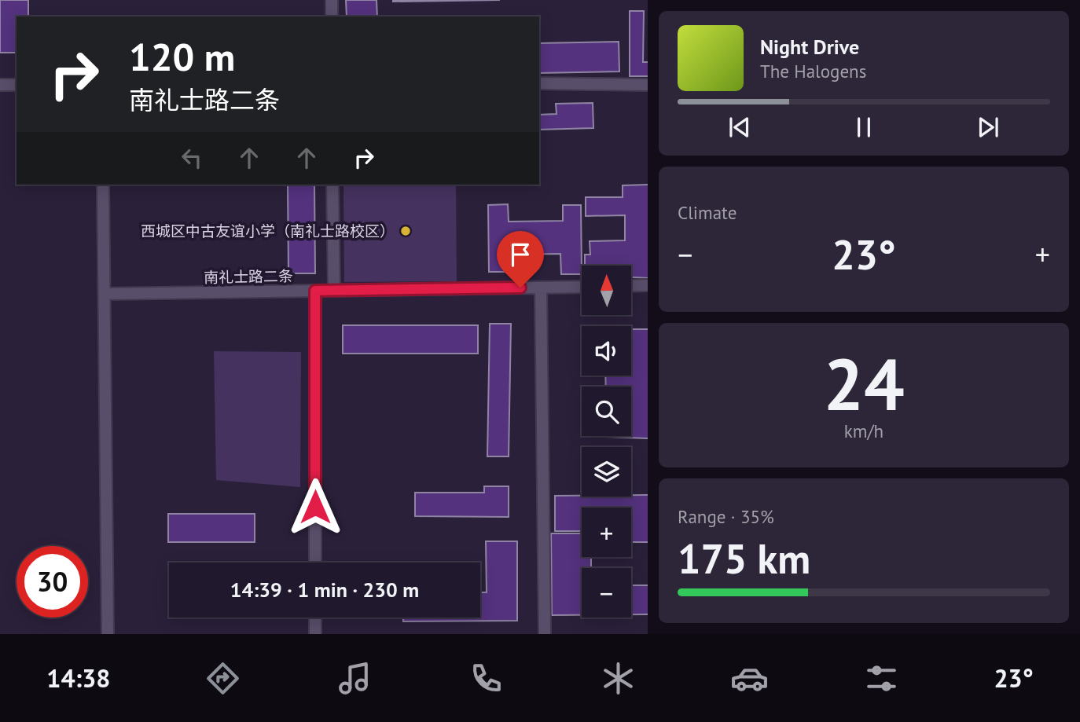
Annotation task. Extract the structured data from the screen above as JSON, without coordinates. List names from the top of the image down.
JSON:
{
  "streets": {
    "street": ["南礼士路二条"]
  },
  "places": ["西城区中古友谊小学（南礼士路校区）"],
  "north": "top",
  "page": {
    "turn": ["120 m", "南礼士路二条"],
    "song": ["Night Drive", "The Halogens"],
    "tile": [
      "Climate",
      ["24", "km/h"],
      ["Range · 35%", "175 km"]
    ],
    "heat": ["−", "23°", "+"],
    "map_buttons": ["+", "−"],
    "limit": "30",
    "trip": "14:39 · 1 min · 230 m",
    "tabs": ["14:38", "23°"]
  }
}
